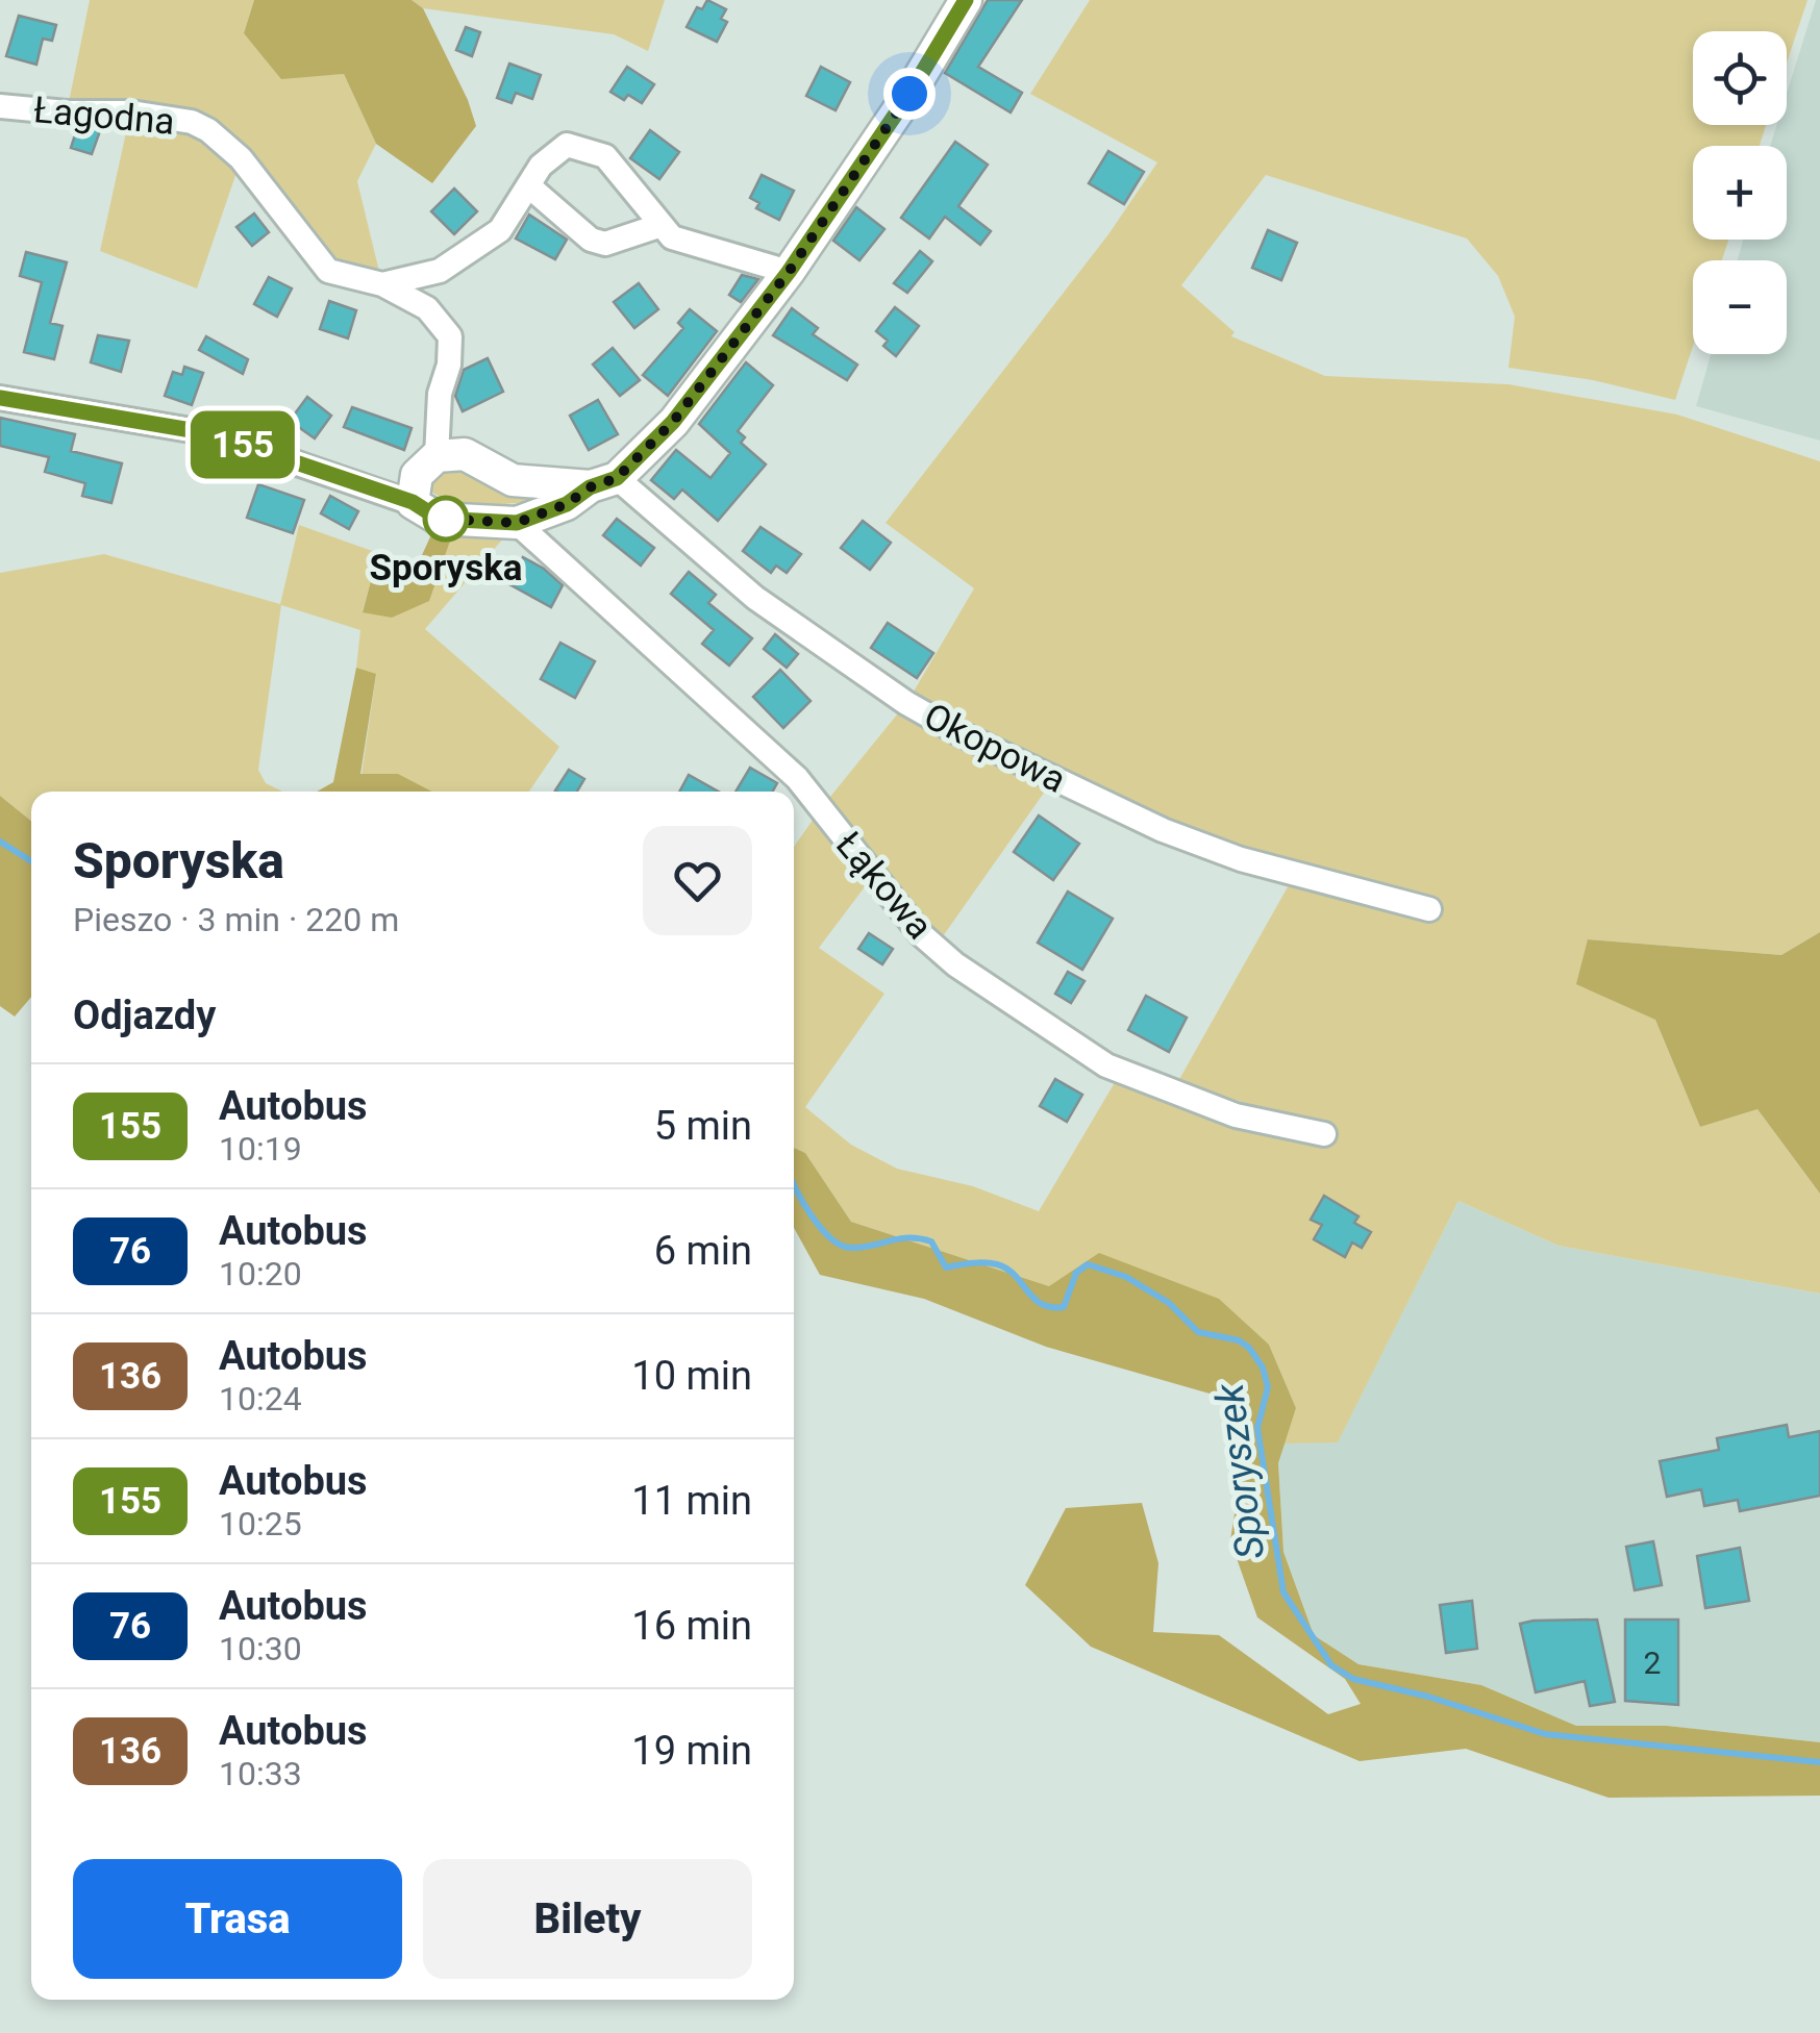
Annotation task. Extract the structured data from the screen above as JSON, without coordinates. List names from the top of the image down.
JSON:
{
  "streets": {
    "street": ["Łagodna", "Okopowa", "Łąkowa"]
  },
  "water": ["Sporyszek"],
  "places": ["Sporyska"],
  "lines": ["bus line 155"],
  "house_numbers": ["2"],
  "page": {
    "on_map": "155",
    "map_buttons": ["+", "−"],
    "heading": [
      ["Sporyska", "Pieszo · 3 min · 220 m"],
      "Odjazdy"
    ],
    "list": [
      {
        "mark": "155",
        "name": "Autobus",
        "note": "10:19",
        "value": "5 min"
      },
      {
        "mark": "76",
        "name": "Autobus",
        "note": "10:20",
        "value": "6 min"
      },
      {
        "mark": "136",
        "name": "Autobus",
        "note": "10:24",
        "value": "10 min"
      },
      {
        "mark": "155",
        "name": "Autobus",
        "note": "10:25",
        "value": "11 min"
      },
      {
        "mark": "76",
        "name": "Autobus",
        "note": "10:30",
        "value": "16 min"
      },
      {
        "mark": "136",
        "name": "Autobus",
        "note": "10:33",
        "value": "19 min"
      }
    ],
    "buttons": ["Trasa", "Bilety"]
  }
}
